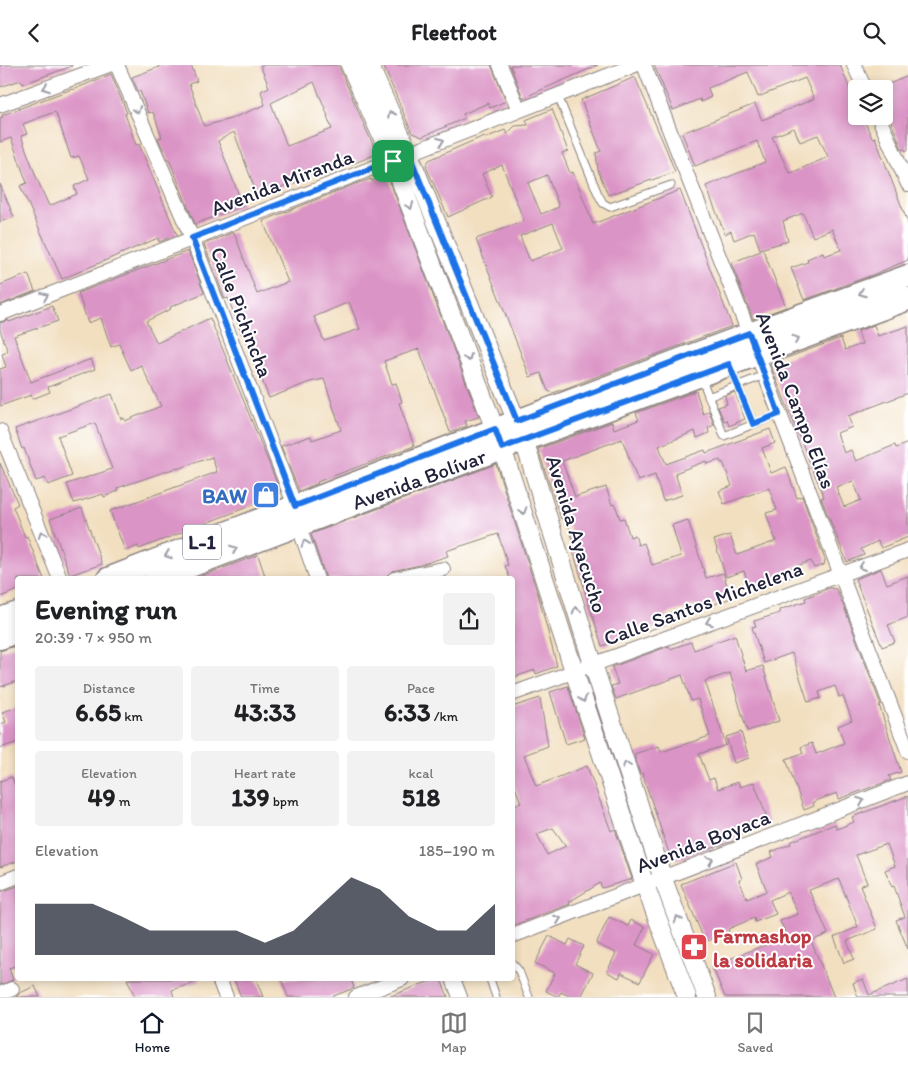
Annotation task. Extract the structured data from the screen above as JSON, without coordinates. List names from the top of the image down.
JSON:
{
  "streets": {
    "main road": ["Avenida Bolívar", "L-1"],
    "street": [
      "Avenida Miranda",
      "Calle Pichincha",
      "Avenida Campo Elías",
      "Avenida Ayacucho",
      "Calle Santos Michelena",
      "Avenida Boyaca"
    ]
  },
  "crossings": [
    ["Avenida Miranda", "Calle Pichincha"],
    ["Avenida Miranda", "Avenida Ayacucho"],
    ["Calle Pichincha", "Avenida Bolívar"],
    ["Avenida Campo Elías", "Avenida Bolívar"],
    ["Avenida Campo Elías", "Calle Santos Michelena"],
    ["Avenida Bolívar", "Avenida Ayacucho"],
    ["Avenida Ayacucho", "Calle Santos Michelena"],
    ["Avenida Ayacucho", "Avenida Boyaca"]
  ],
  "one_way": ["Avenida Miranda", "Calle Santos Michelena", "Avenida Boyaca"],
  "places": {
    "shop": ["BAW"],
    "pharmacy": ["Farmashop la solidaria"]
  },
  "page": {
    "header": "Fleetfoot",
    "heading": ["Evening run", "20:39 · 7 × 950 m"],
    "stats": [
      ["Distance", "6.65 km"],
      ["Time", "43:33"],
      ["Pace", "6:33 /km"],
      ["Elevation", "49 m"],
      ["Heart rate", "139 bpm"],
      ["kcal", "518"]
    ],
    "chart": ["Elevation", "185–190 m"],
    "tabs": ["Home", "Map", "Saved"]
  }
}
